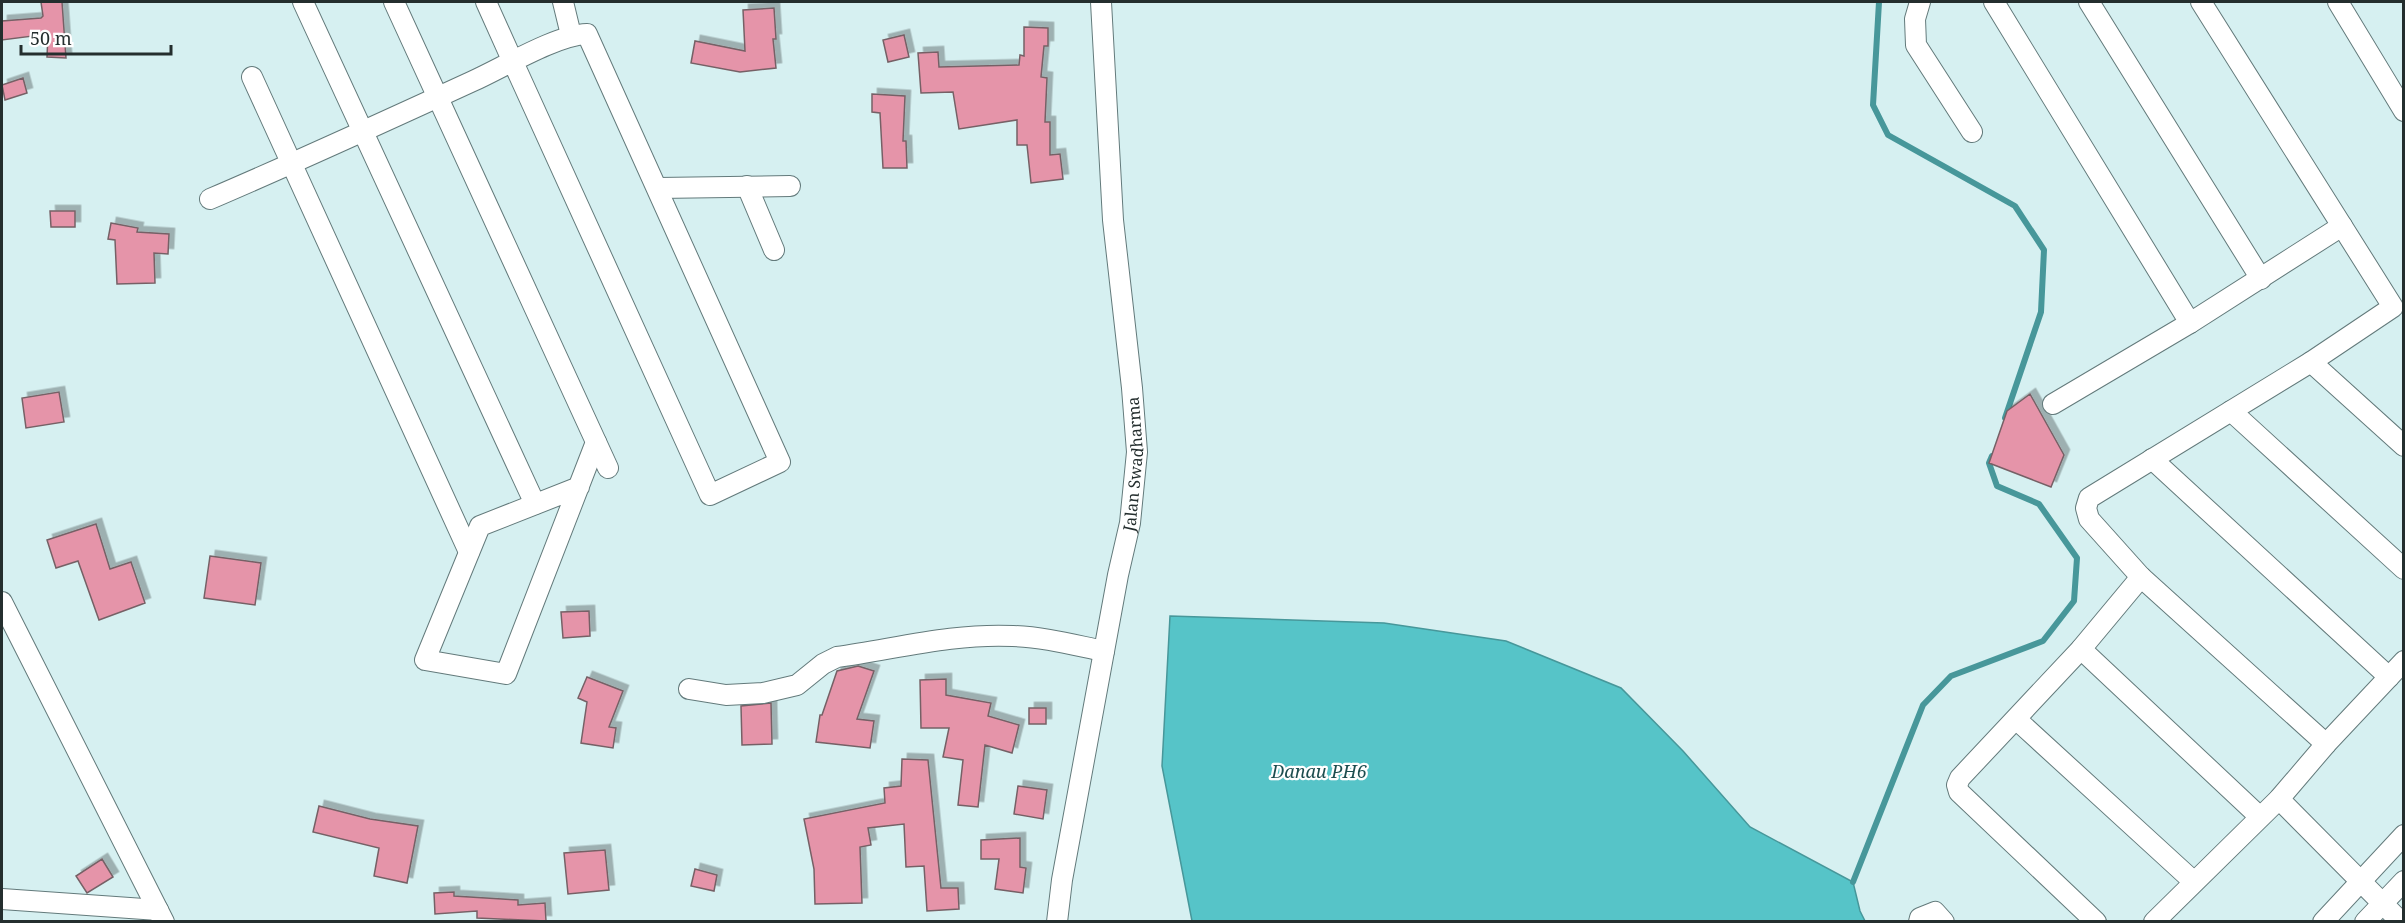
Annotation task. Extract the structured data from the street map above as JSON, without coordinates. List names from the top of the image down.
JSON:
{
  "streets": {
    "street": ["Jalan Swadharma"]
  },
  "water": ["Danau PH6"],
  "scale_bar": "50 m"
}
